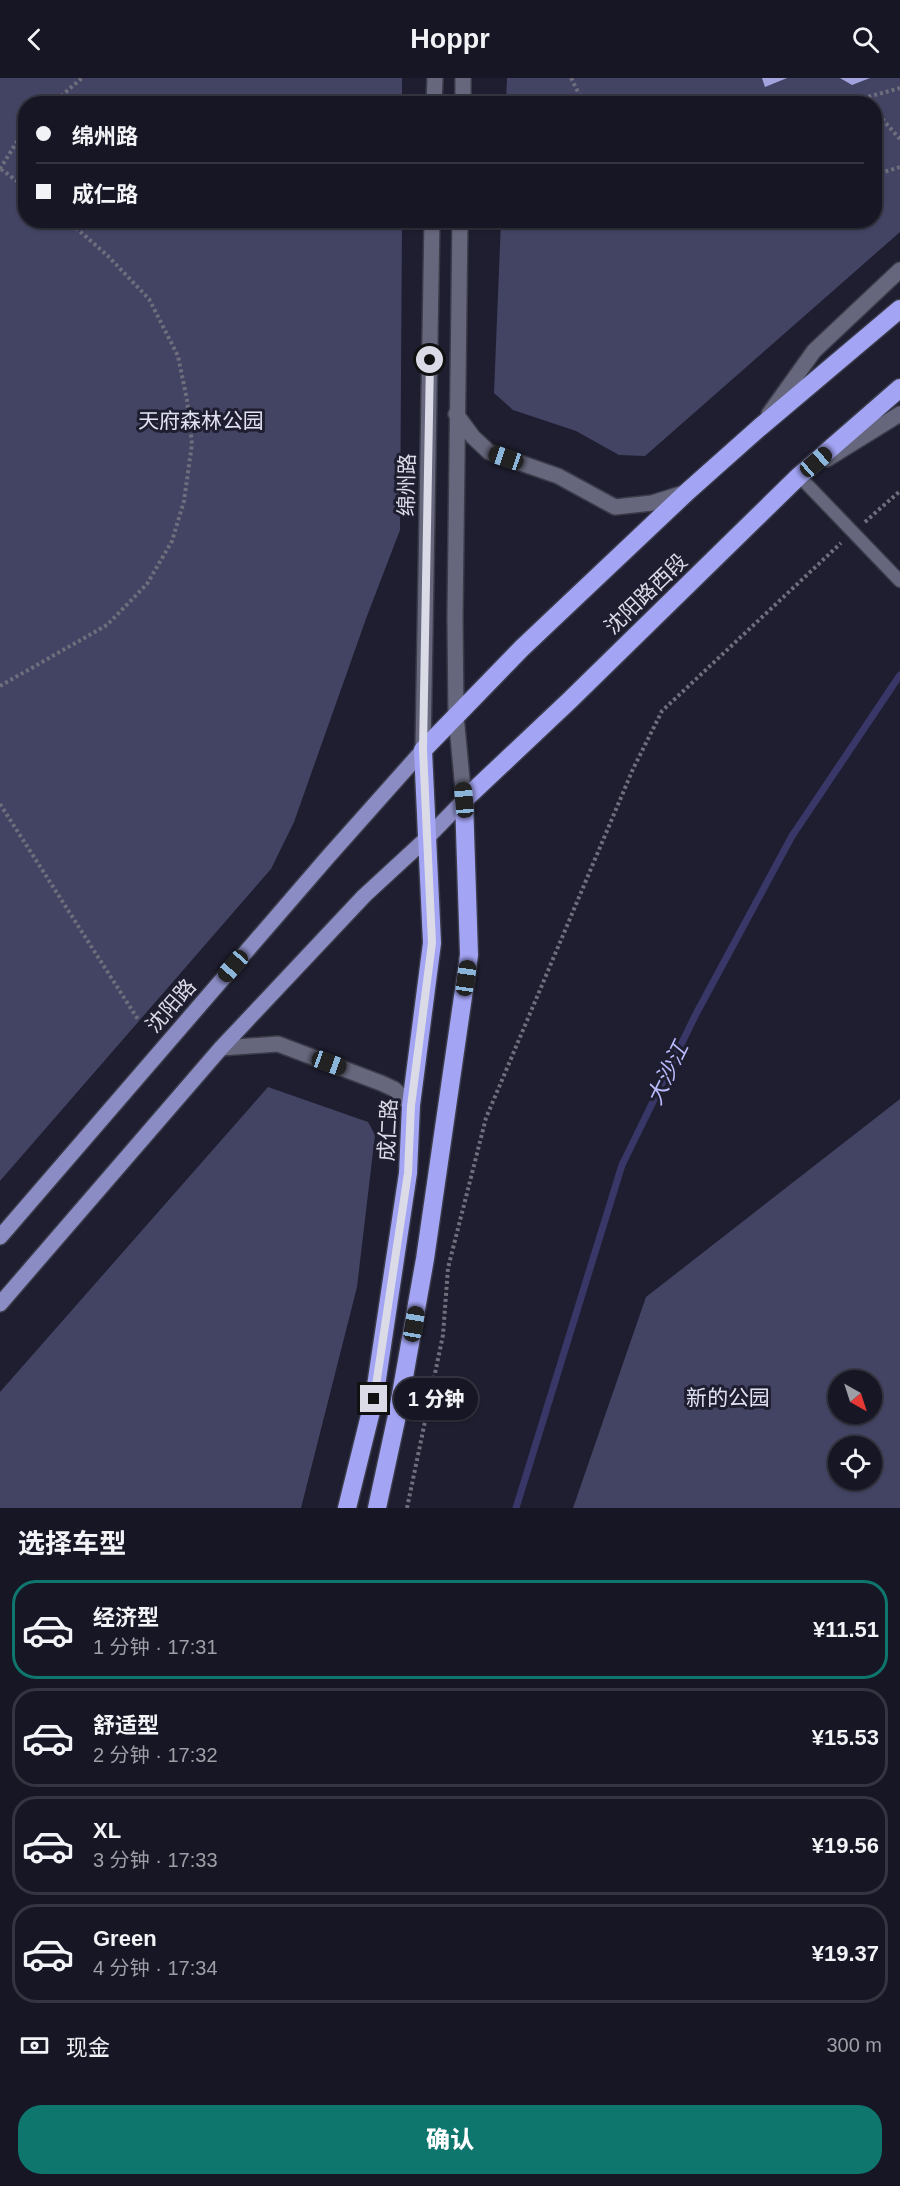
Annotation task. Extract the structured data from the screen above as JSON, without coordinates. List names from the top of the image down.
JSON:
{
  "streets": {
    "highway": ["沈阳路西段", "成仁路"],
    "main road": ["绵州路", "沈阳路"]
  },
  "crossings": [
    ["绵州路", "沈阳路"],
    ["绵州路", "成仁路"],
    ["沈阳路西段", "成仁路"],
    ["沈阳路", "成仁路"]
  ],
  "water": ["大沙江"],
  "parks": ["天府森林公园", "新的公园"],
  "north": "bottom right",
  "page": {
    "header": "Hoppr",
    "banner": ["绵州路", "成仁路"],
    "bubble": "1 分钟",
    "heading": "选择车型",
    "list": [
      {
        "name": "经济型",
        "note": "1 分钟 · 17:31",
        "value": "¥11.51"
      },
      {
        "name": "舒适型",
        "note": "2 分钟 · 17:32",
        "value": "¥15.53"
      },
      {
        "name": "XL",
        "note": "3 分钟 · 17:33",
        "value": "¥19.56"
      },
      {
        "name": "Green",
        "note": "4 分钟 · 17:34",
        "value": "¥19.37"
      }
    ],
    "pay": ["现金", "300 m"],
    "buttons": "确认"
  }
}
